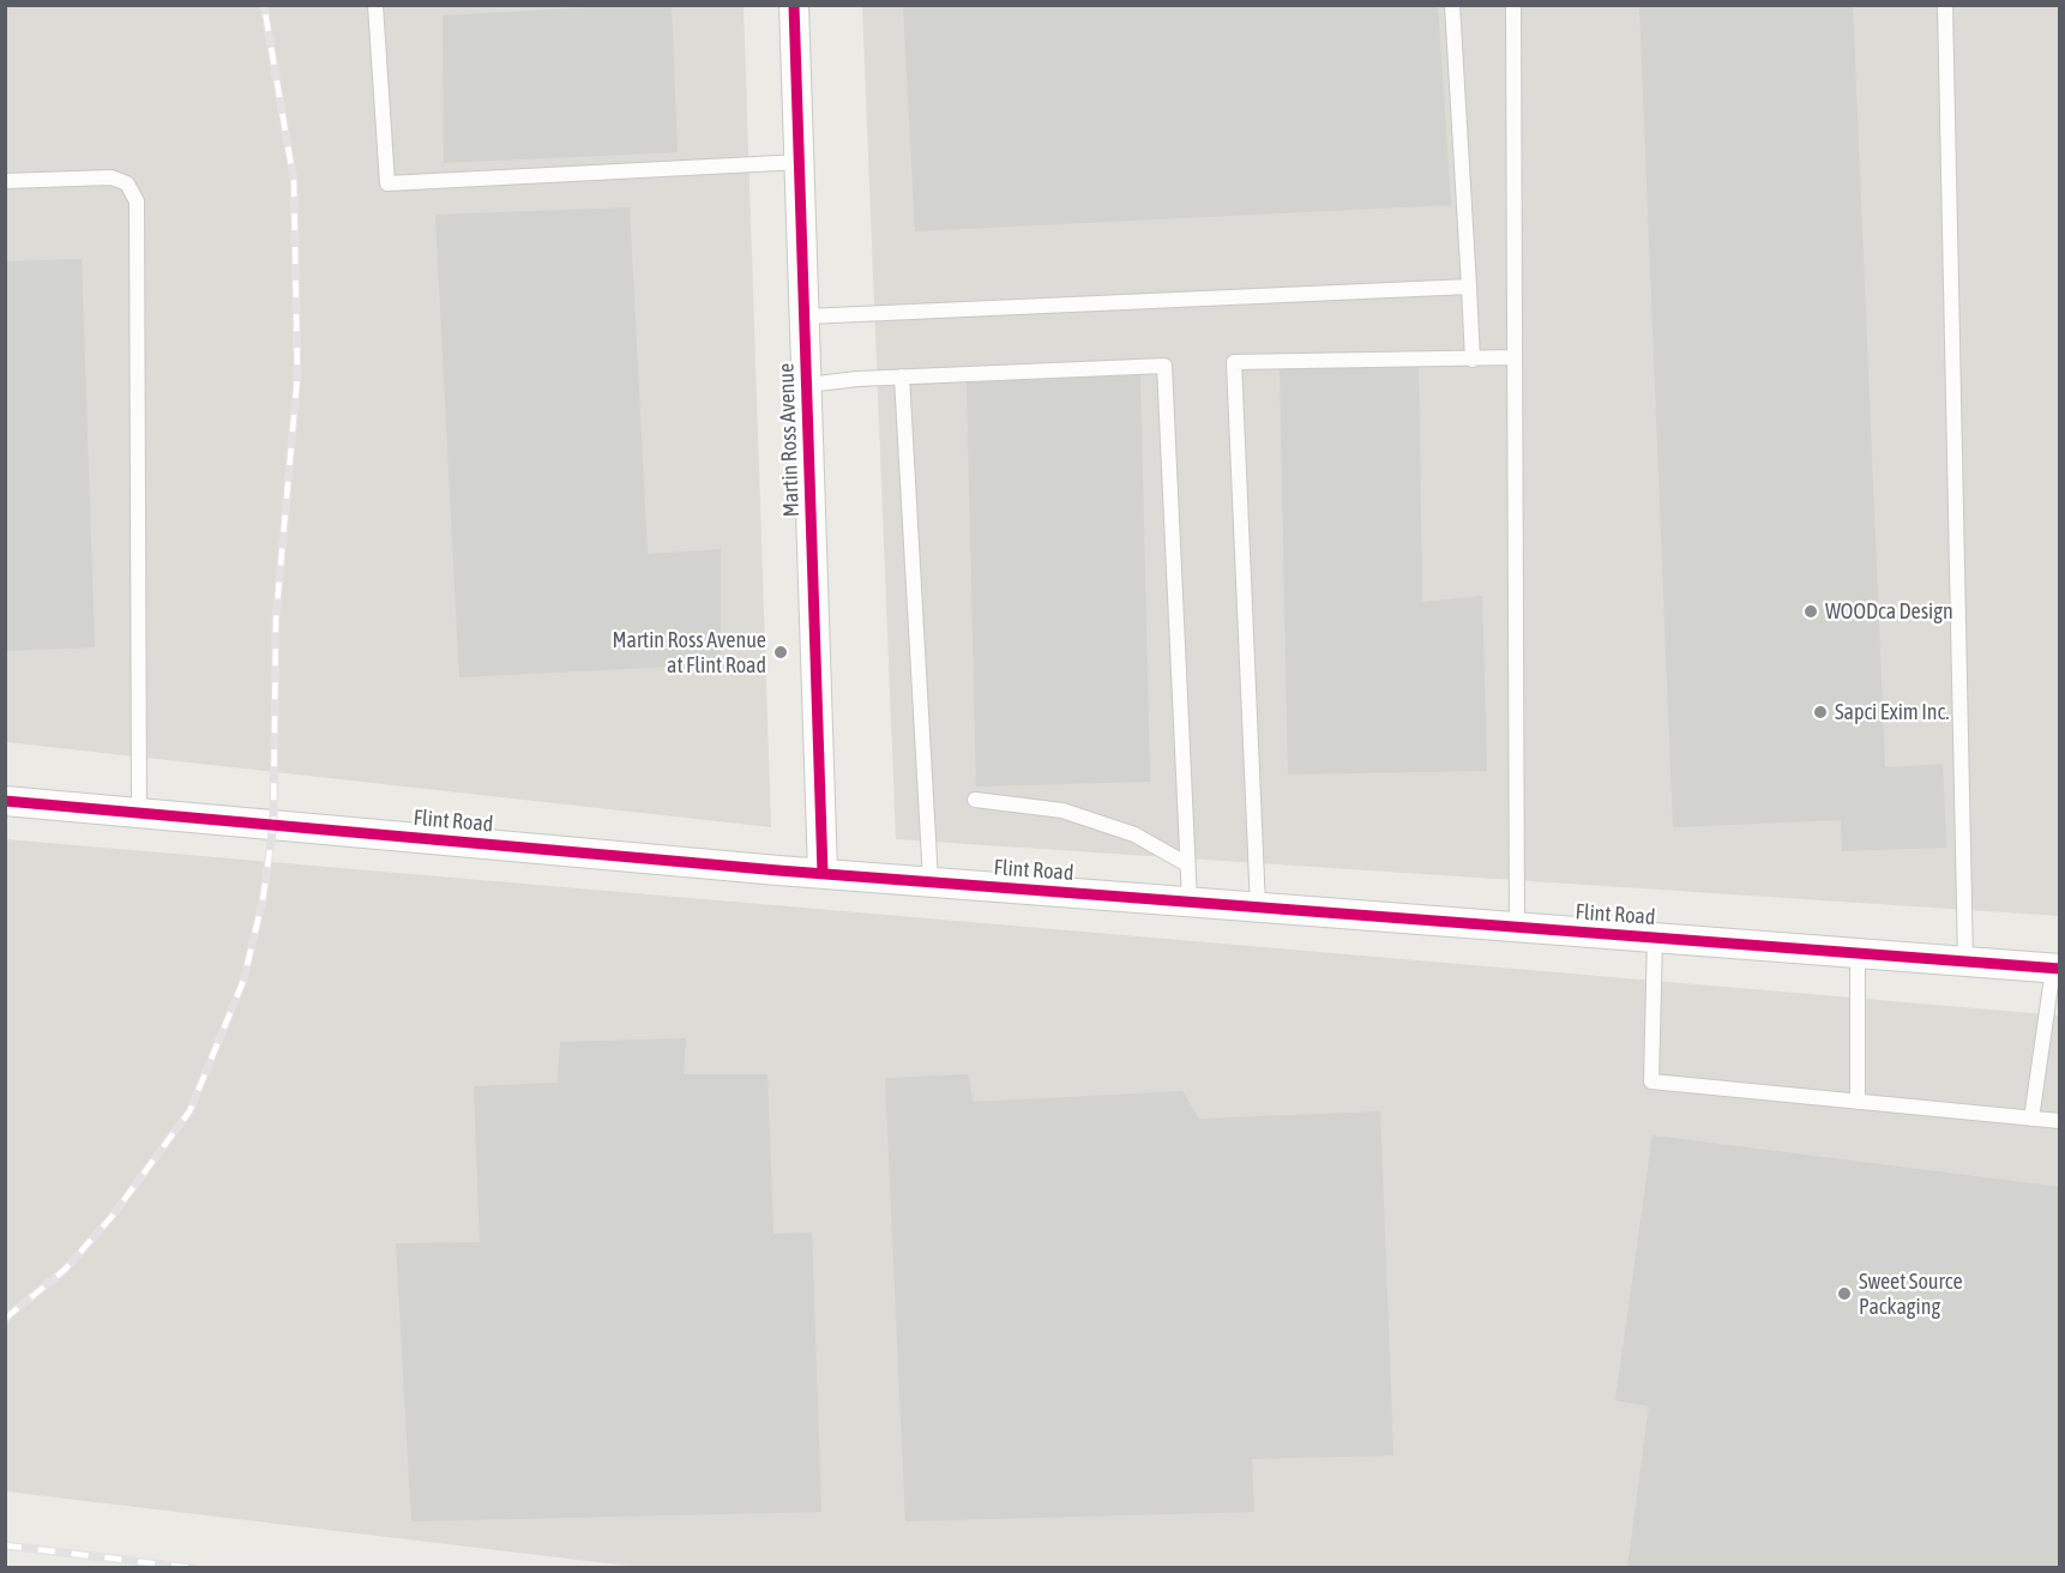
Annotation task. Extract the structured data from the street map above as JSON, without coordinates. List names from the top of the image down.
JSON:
{
  "streets": {
    "street": ["Martin Ross Avenue", "Flint Road"]
  },
  "crossings": [
    ["Martin Ross Avenue", "Flint Road"]
  ],
  "places": [
    "WOODca Design",
    "Martin Ross Avenue at Flint Road",
    "Sapci Exim Inc.",
    "Sweet Source Packaging"
  ]
}
